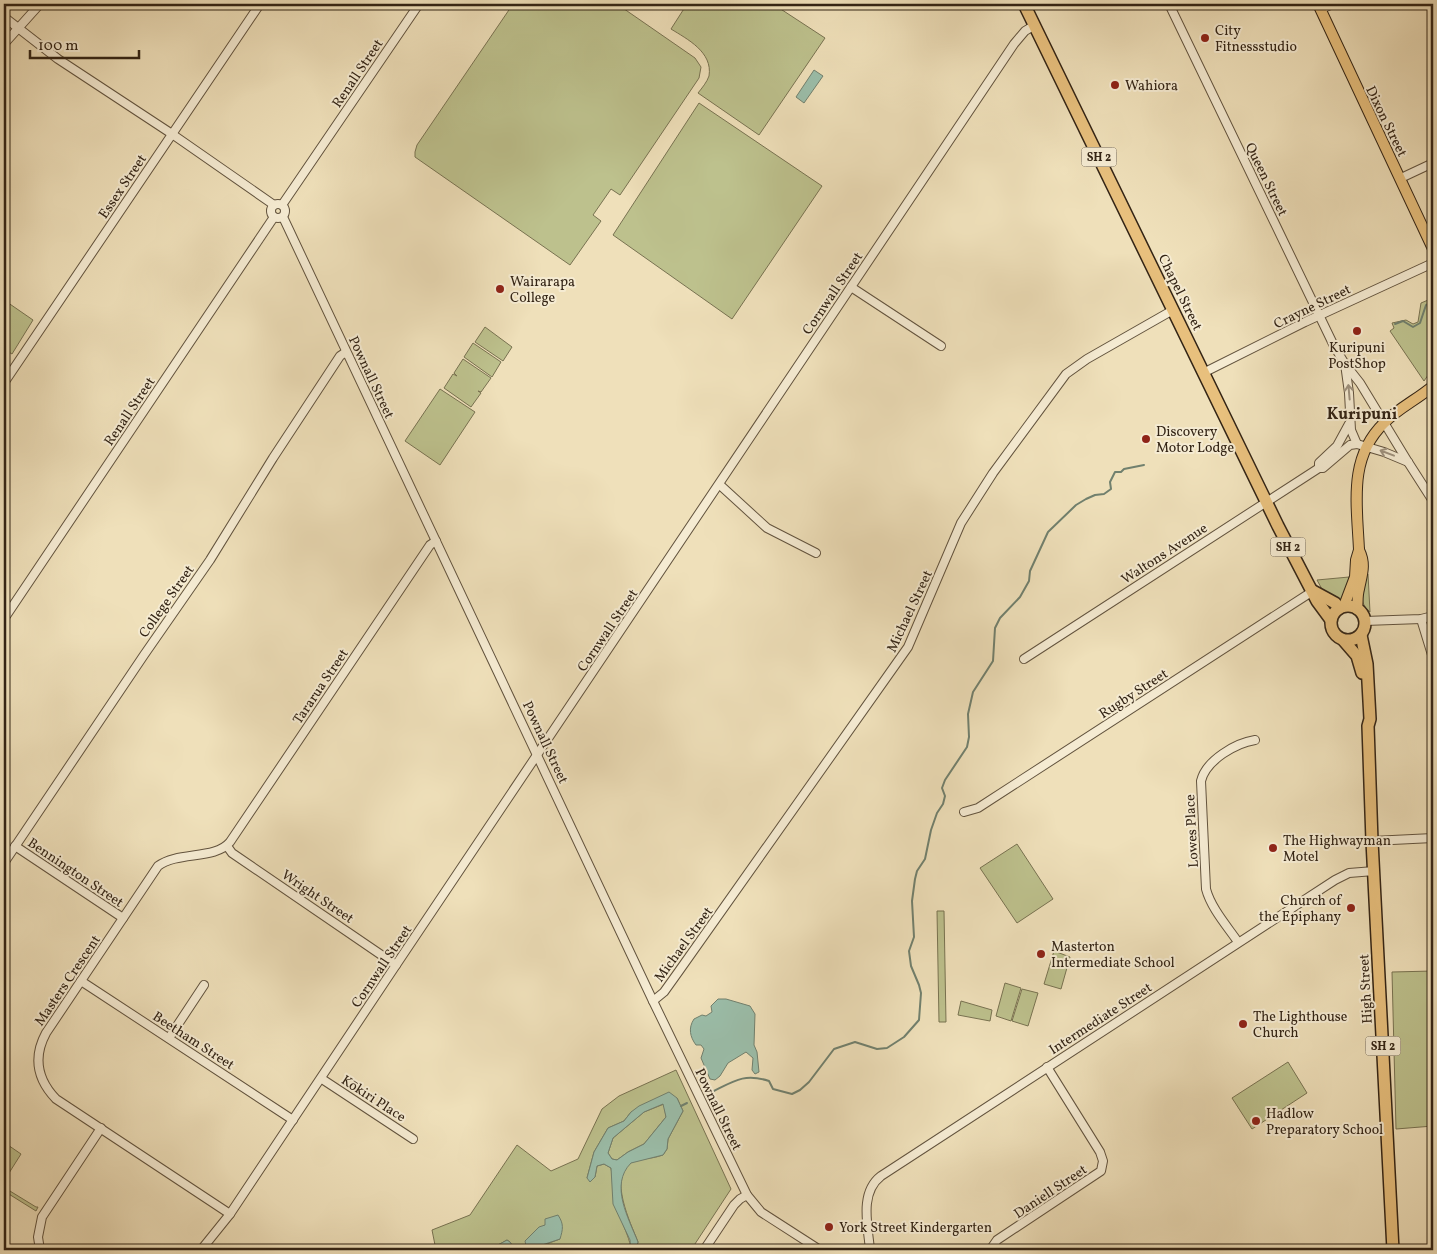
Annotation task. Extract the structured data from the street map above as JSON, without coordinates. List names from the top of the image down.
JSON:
{
  "streets": {
    "highway": ["SH 2", "Chapel Street", "High Street"],
    "main road": ["Dixon Street"],
    "street": [
      "Renall Street",
      "Queen Street",
      "Essex Street",
      "Cornwall Street",
      "Crayne Street",
      "Pownall Street",
      "Waltons Avenue",
      "College Street",
      "Michael Street",
      "Tararua Street",
      "Rugby Street",
      "Lowes Place",
      "Bennington Street",
      "Wright Street",
      "Masters Crescent",
      "Intermediate Street",
      "Beetham Street",
      "Kōkiri Place",
      "Daniell Street"
    ]
  },
  "crossings": [
    ["Renall Street", "Pownall Street"],
    ["SH 2", "Chapel Street"],
    ["SH 2", "High Street"],
    ["Queen Street", "Crayne Street"],
    ["Queen Street", "Waltons Avenue"],
    ["Chapel Street", "Cornwall Street"],
    ["Chapel Street", "Crayne Street"],
    ["Chapel Street", "Waltons Avenue"],
    ["Chapel Street", "Michael Street"],
    ["Chapel Street", "Rugby Street"],
    ["Chapel Street", "High Street"],
    ["Cornwall Street", "Pownall Street"],
    ["Cornwall Street", "Wright Street"],
    ["Cornwall Street", "Masters Crescent"],
    ["Cornwall Street", "Beetham Street"],
    ["Cornwall Street", "Kōkiri Place"],
    ["Pownall Street", "College Street"],
    ["Pownall Street", "Michael Street"],
    ["Pownall Street", "Tararua Street"],
    ["College Street", "Bennington Street"],
    ["Tararua Street", "Wright Street"],
    ["Tararua Street", "Masters Crescent"],
    ["Lowes Place", "Intermediate Street"],
    ["Bennington Street", "Masters Crescent"],
    ["Wright Street", "Masters Crescent"],
    ["Masters Crescent", "Beetham Street"],
    ["High Street", "Intermediate Street"],
    ["Intermediate Street", "Daniell Street"]
  ],
  "districts": ["Kuripuni"],
  "places": [
    "City Fitnessstudio",
    "Wahiora",
    "Wairarapa College",
    "Kuripuni PostShop",
    "Discovery Motor Lodge",
    "The Highwayman Motel",
    "Church of the Epiphany",
    "Masterton Intermediate School",
    "The Lighthouse Church",
    "Hadlow Preparatory School",
    "York Street Kindergarten"
  ],
  "scale_bar": "100 m"
}
